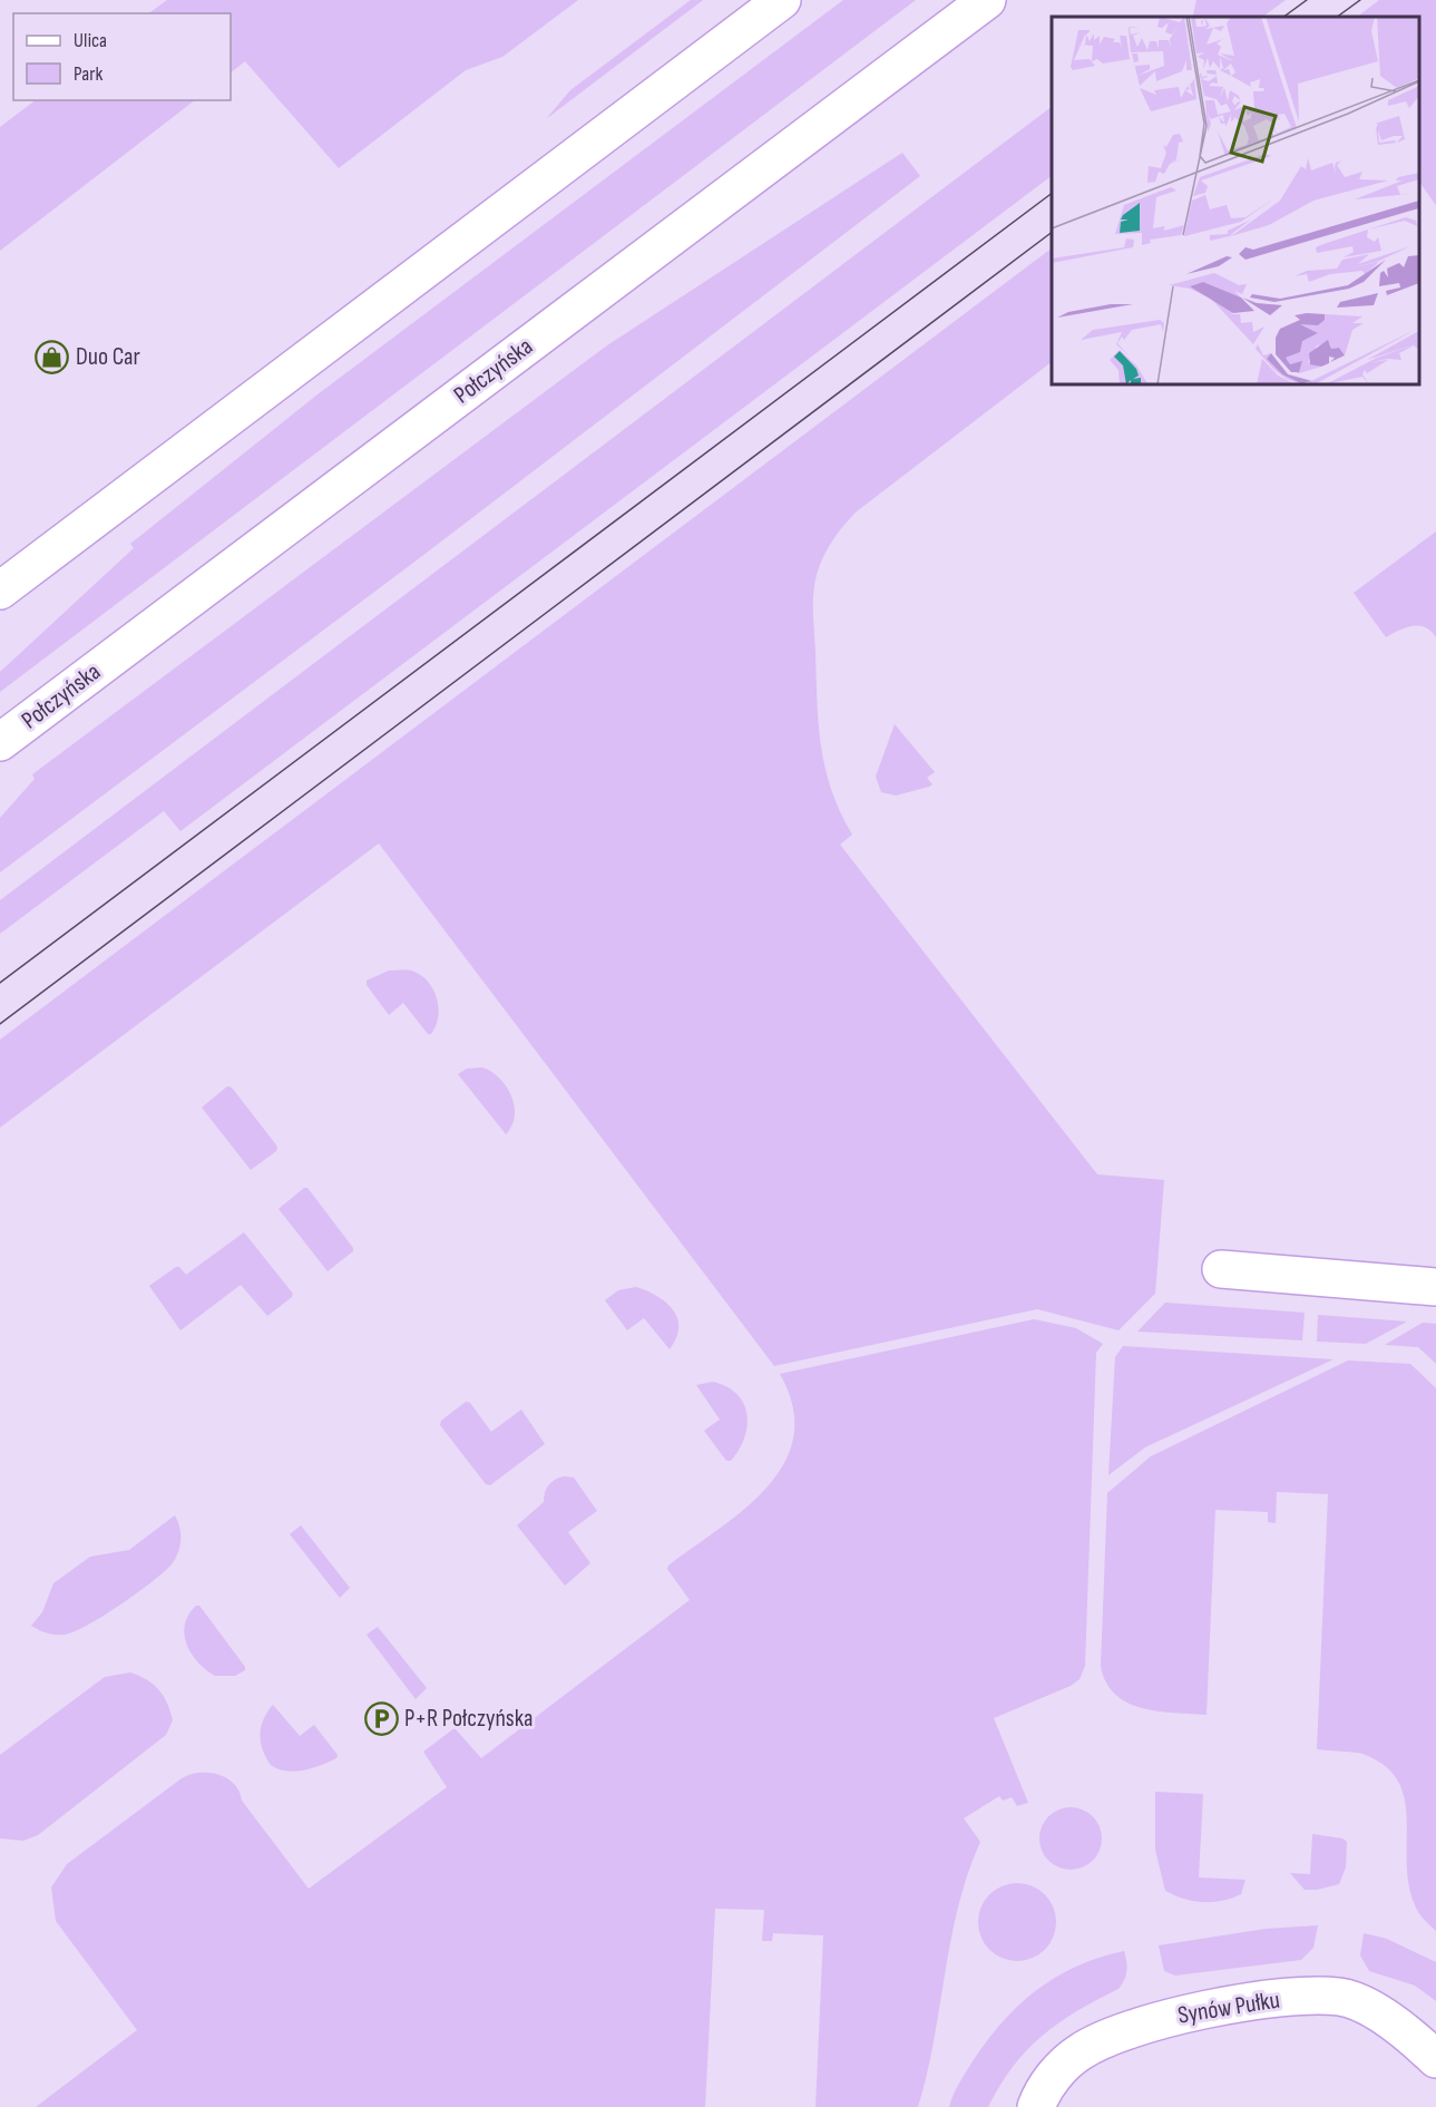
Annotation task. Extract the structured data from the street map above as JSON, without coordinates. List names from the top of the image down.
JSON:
{
  "streets": {
    "main road": ["Połczyńska", "Synów Pułku"]
  },
  "places": {
    "shop": ["Duo Car"],
    "parking": ["P+R Połczyńska"]
  },
  "legend": ["Ulica", "Park"]
}
